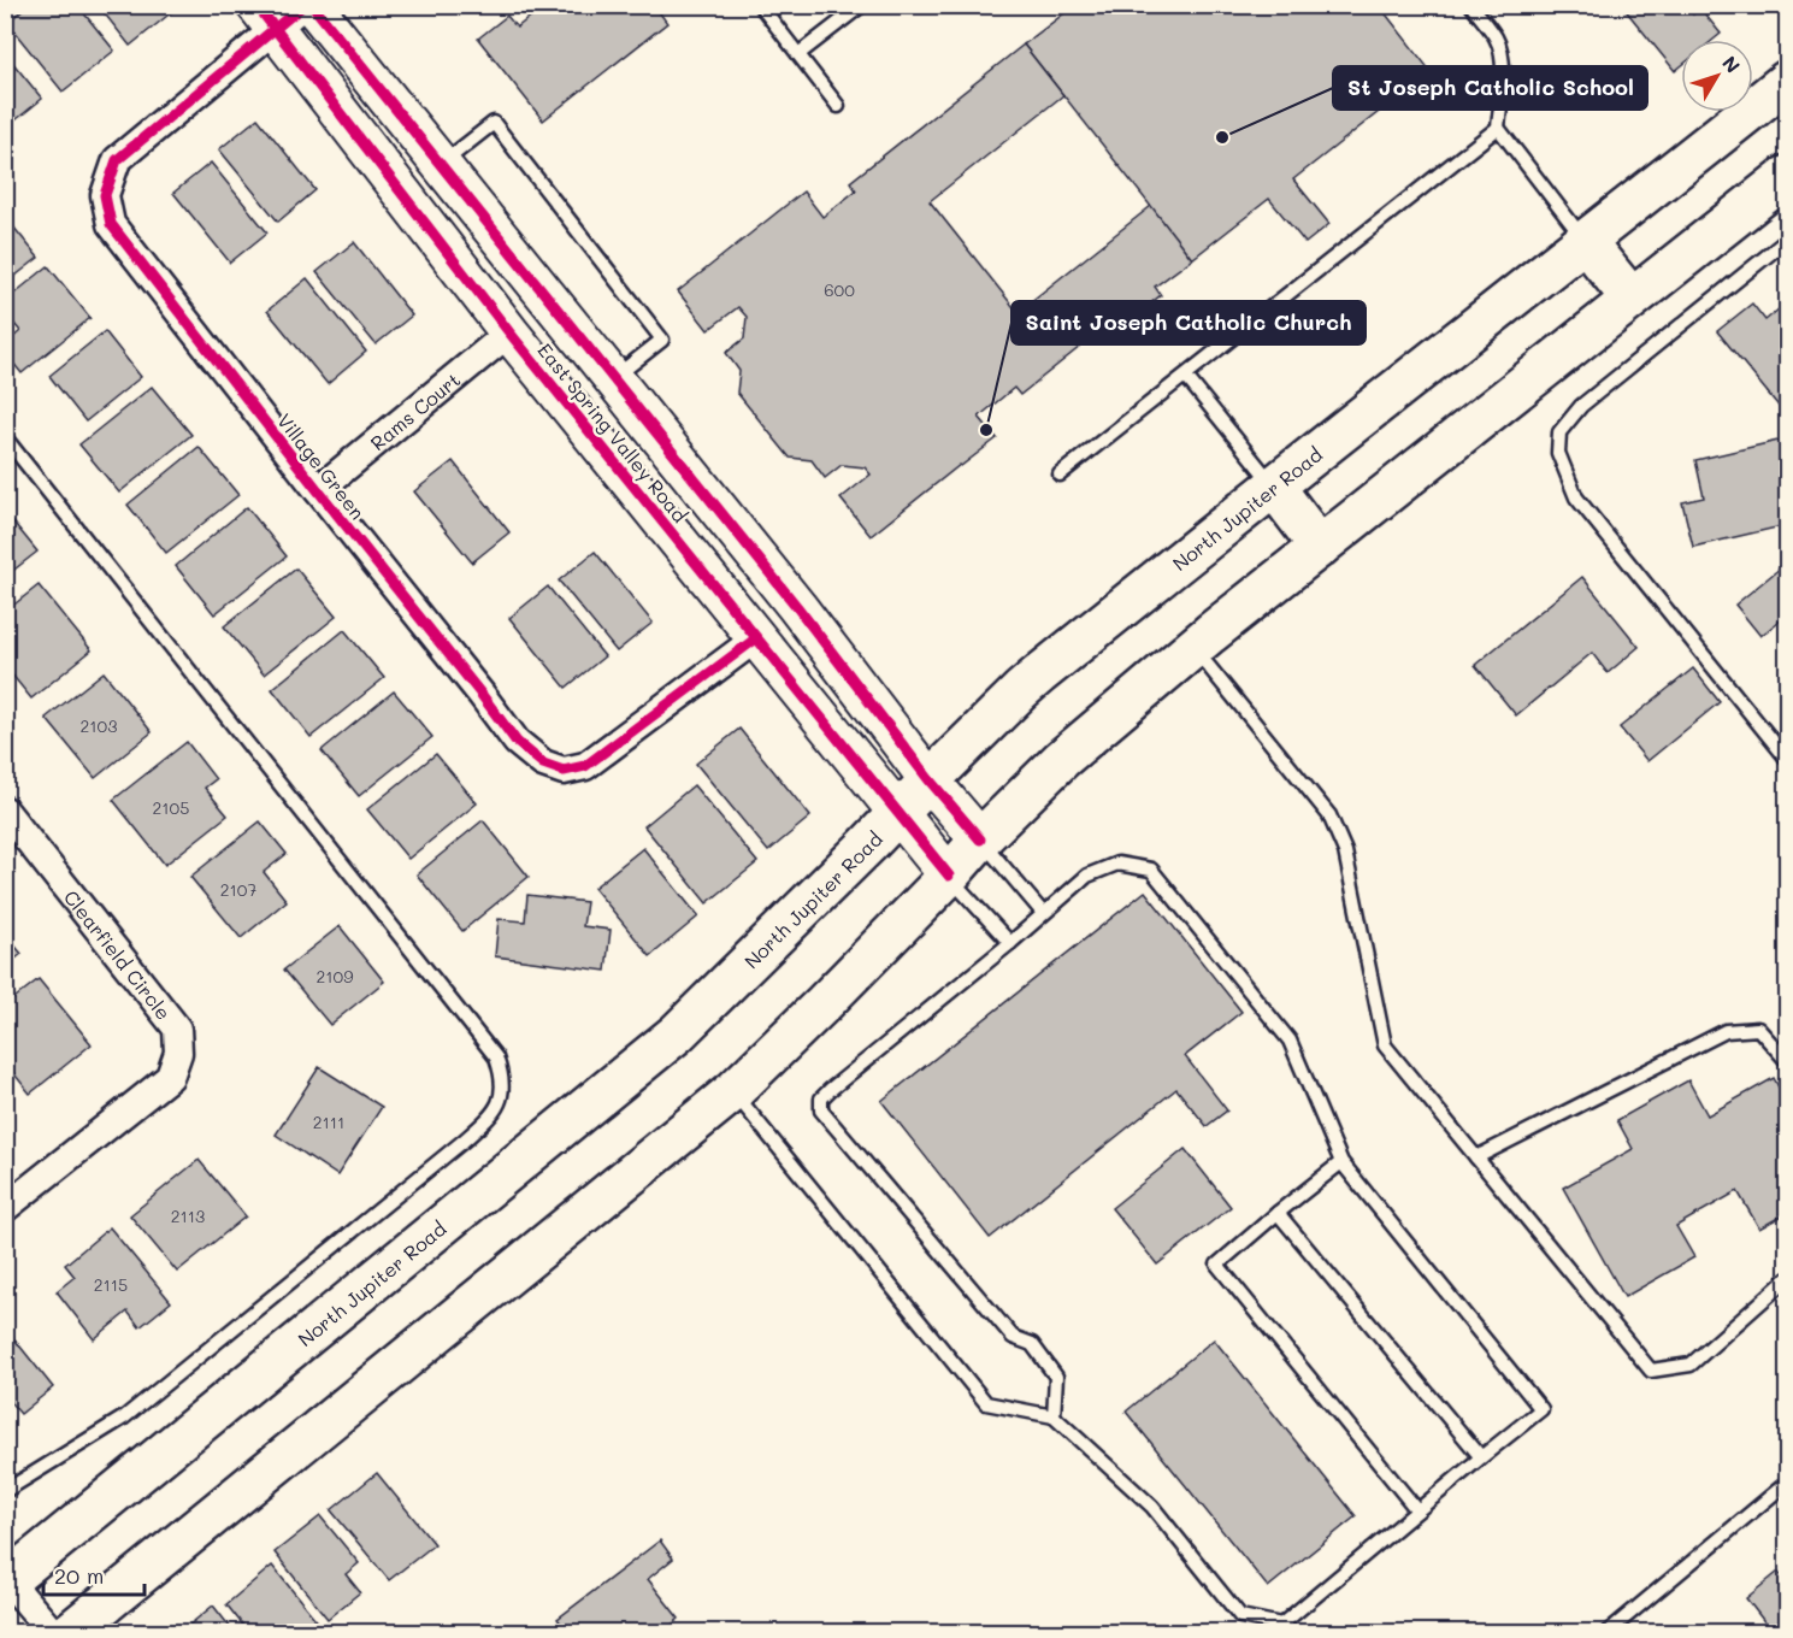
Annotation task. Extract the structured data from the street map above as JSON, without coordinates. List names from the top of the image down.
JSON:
{
  "streets": {
    "main road": ["North Jupiter Road"],
    "street": [
      "Rams Court",
      "East Spring Valley Road",
      "Village Green",
      "Clearfield Circle"
    ]
  },
  "crossings": [
    ["Rams Court", "East Spring Valley Road"],
    ["Rams Court", "Village Green"],
    ["East Spring Valley Road", "Village Green"],
    ["East Spring Valley Road", "North Jupiter Road"]
  ],
  "places": ["St Joseph Catholic School", "Saint Joseph Catholic Church"],
  "house_numbers": [
    "600",
    "2103",
    "2105",
    "2107",
    "2109",
    "2111",
    "2113",
    "2115"
  ],
  "scale_bar": "20 m",
  "north": "top right"
}
